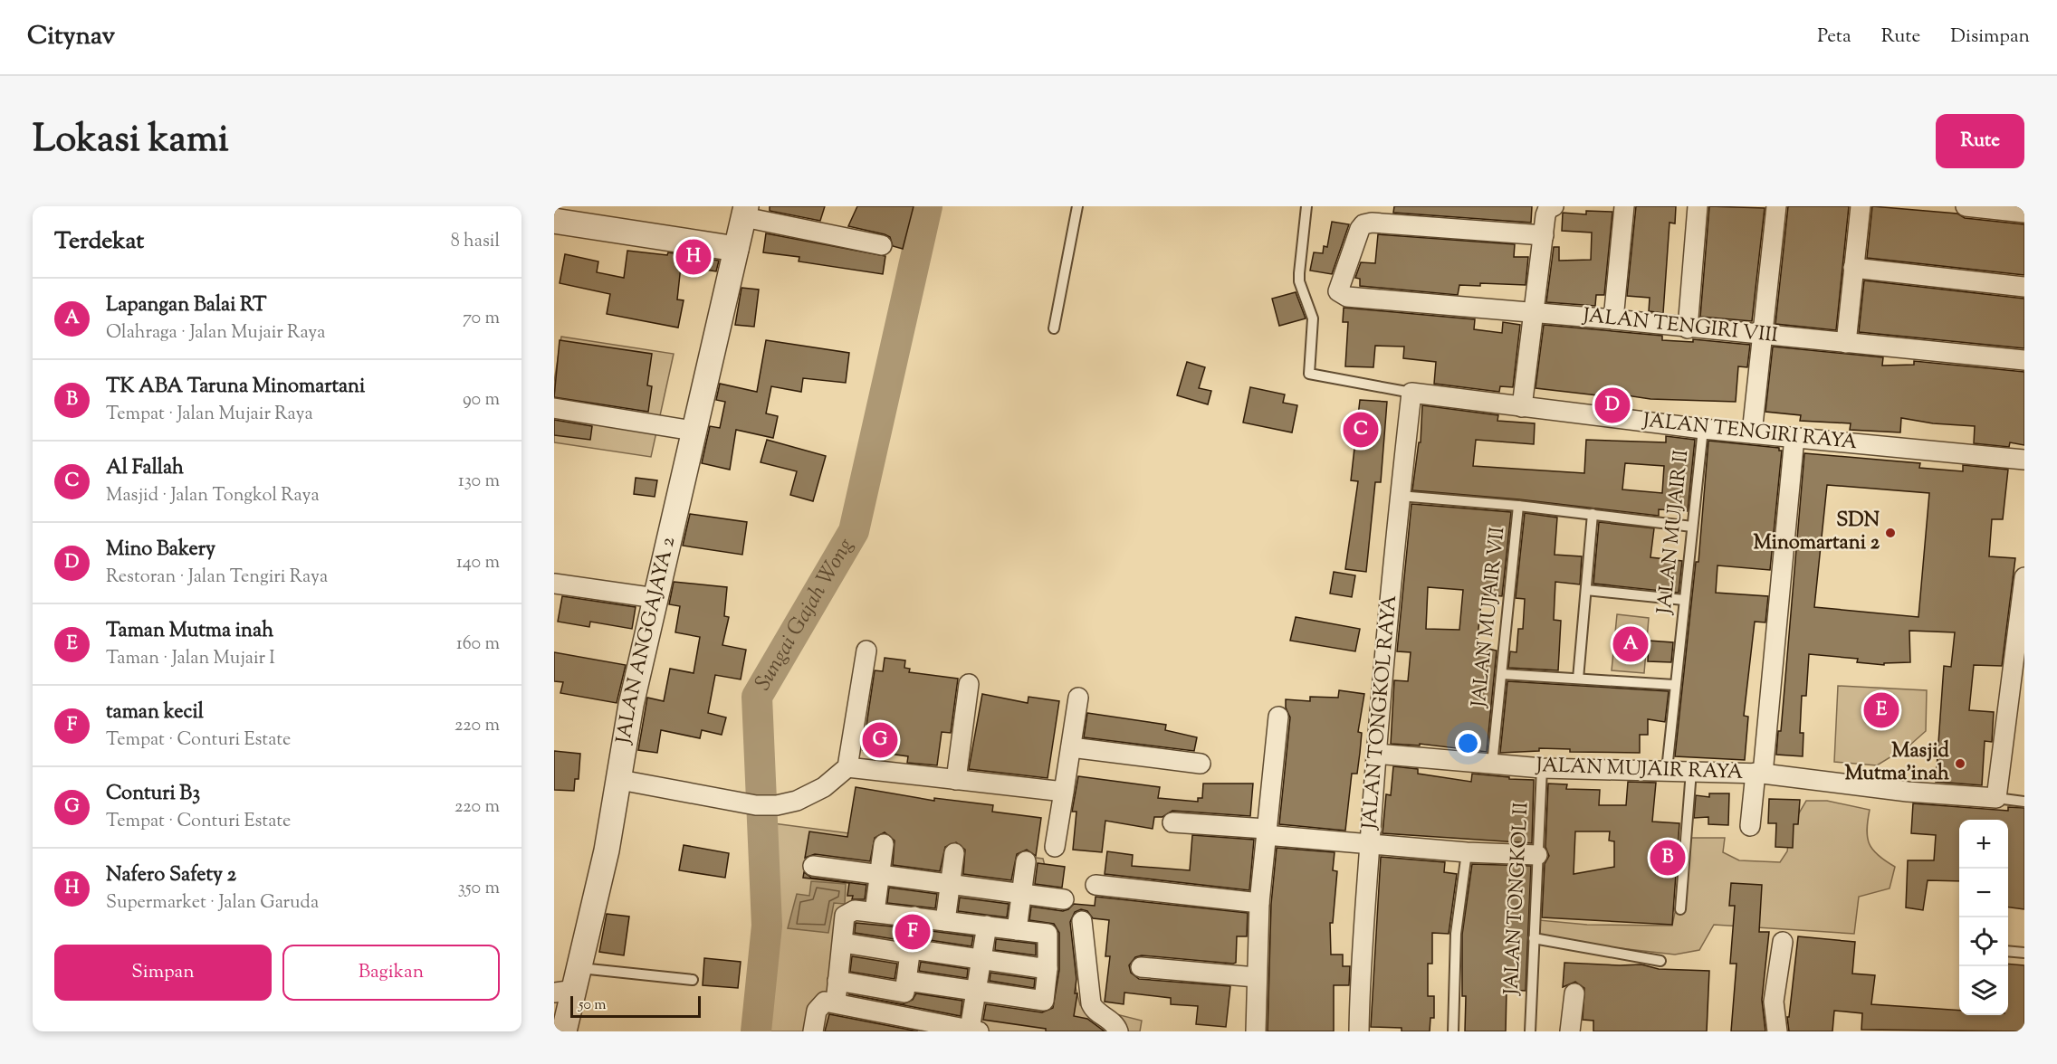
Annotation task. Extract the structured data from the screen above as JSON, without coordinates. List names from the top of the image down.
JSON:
{
  "streets": {
    "street": [
      "JALAN TENGIRI VIII",
      "JALAN TENGIRI RAYA",
      "JALAN ANGGAJAYA 2",
      "JALAN TONGKOL RAYA",
      "JALAN MUJAIR RAYA"
    ],
    "lane": ["JALAN MUJAIR II", "JALAN MUJAIR VII", "JALAN TONGKOL II"]
  },
  "crossings": [
    ["JALAN TENGIRI RAYA", "JALAN MUJAIR II"],
    ["JALAN TENGIRI RAYA", "JALAN TONGKOL RAYA"],
    ["JALAN TENGIRI RAYA", "JALAN MUJAIR RAYA"],
    ["JALAN MUJAIR II", "JALAN MUJAIR RAYA"],
    ["JALAN MUJAIR VII", "JALAN MUJAIR RAYA"],
    ["JALAN TONGKOL RAYA", "JALAN MUJAIR RAYA"],
    ["JALAN MUJAIR RAYA", "JALAN TONGKOL II"]
  ],
  "water": ["Sungai Gajah Wong"],
  "places": ["SDN Minomartani 2", "Masjid Mutma'inah"],
  "scale_bar": "50 m",
  "page": {
    "header": "Citynav",
    "nav": ["Peta", "Rute", "Disimpan"],
    "title": "Lokasi kami",
    "buttons": [
      "Rute",
      ["Simpan", "Bagikan"]
    ],
    "heading": ["Terdekat", "8 hasil"],
    "pins": [
      "H",
      "D",
      "C",
      "A",
      "E",
      "G",
      "B",
      "F"
    ],
    "list": [
      {
        "mark": "A",
        "name": "Lapangan Balai RT",
        "note": "Olahraga · Jalan Mujair Raya",
        "value": "70 m"
      },
      {
        "mark": "B",
        "name": "TK ABA Taruna Minomartani",
        "note": "Tempat · Jalan Mujair Raya",
        "value": "90 m"
      },
      {
        "mark": "C",
        "name": "Al Fallah",
        "note": "Masjid · Jalan Tongkol Raya",
        "value": "130 m"
      },
      {
        "mark": "D",
        "name": "Mino Bakery",
        "note": "Restoran · Jalan Tengiri Raya",
        "value": "140 m"
      },
      {
        "mark": "E",
        "name": "Taman Mutma inah",
        "note": "Taman · Jalan Mujair I",
        "value": "160 m"
      },
      {
        "mark": "F",
        "name": "taman kecil",
        "note": "Tempat · Conturi Estate",
        "value": "220 m"
      },
      {
        "mark": "G",
        "name": "Conturi B3",
        "note": "Tempat · Conturi Estate",
        "value": "220 m"
      },
      {
        "mark": "H",
        "name": "Nafero Safety 2",
        "note": "Supermarket · Jalan Garuda",
        "value": "350 m"
      }
    ],
    "map_buttons": ["+", "−"],
    "scale": "50 m"
  }
}
